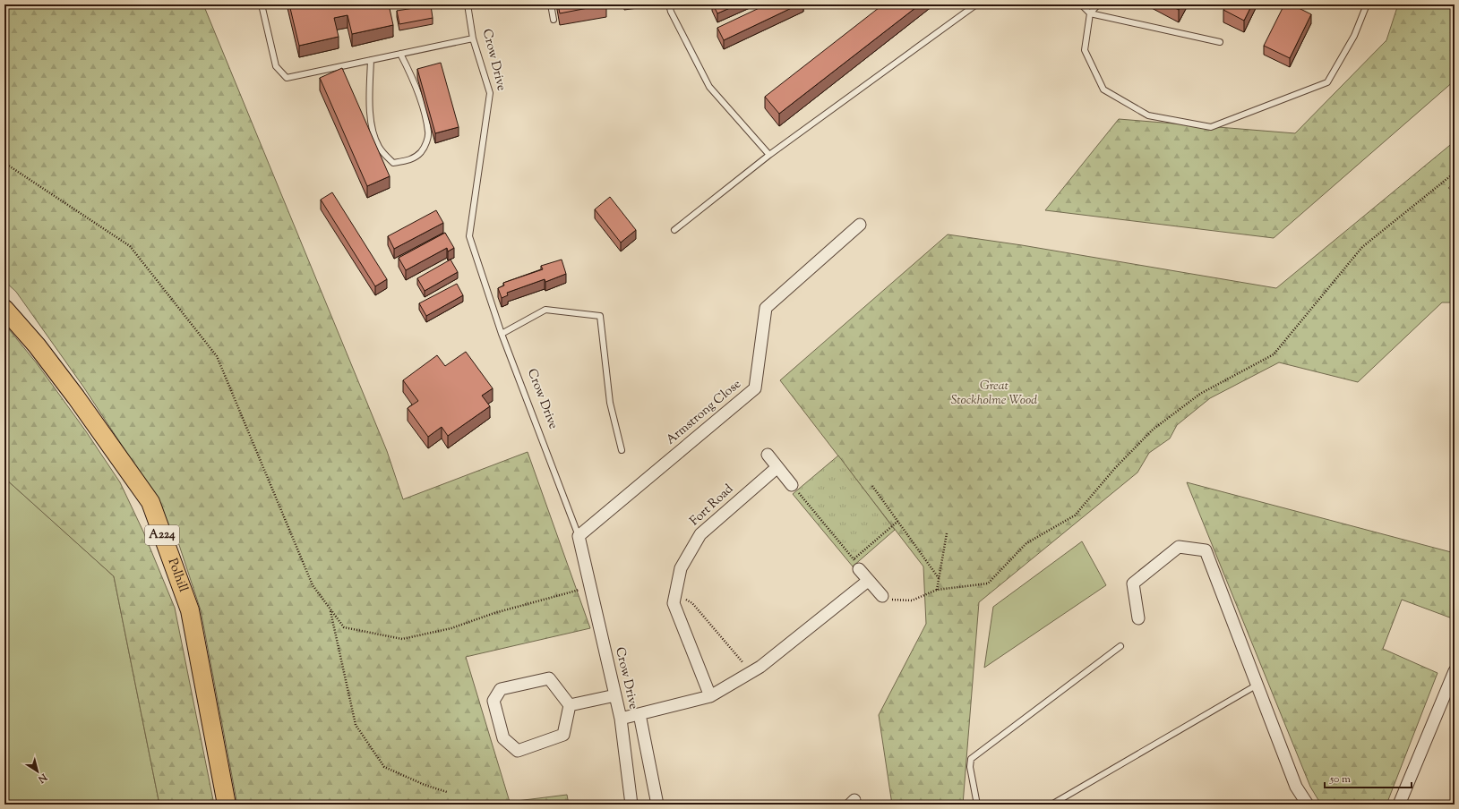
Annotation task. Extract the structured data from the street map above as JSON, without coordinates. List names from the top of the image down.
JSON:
{
  "streets": {
    "main road": ["A224", "Polhill"],
    "street": ["Crow Drive", "Armstrong Close", "Fort Road"]
  },
  "crossings": [
    ["Crow Drive", "Armstrong Close"]
  ],
  "parks": ["Great Stockholme Wood"],
  "scale_bar": "50 m",
  "north": "bottom right"
}
